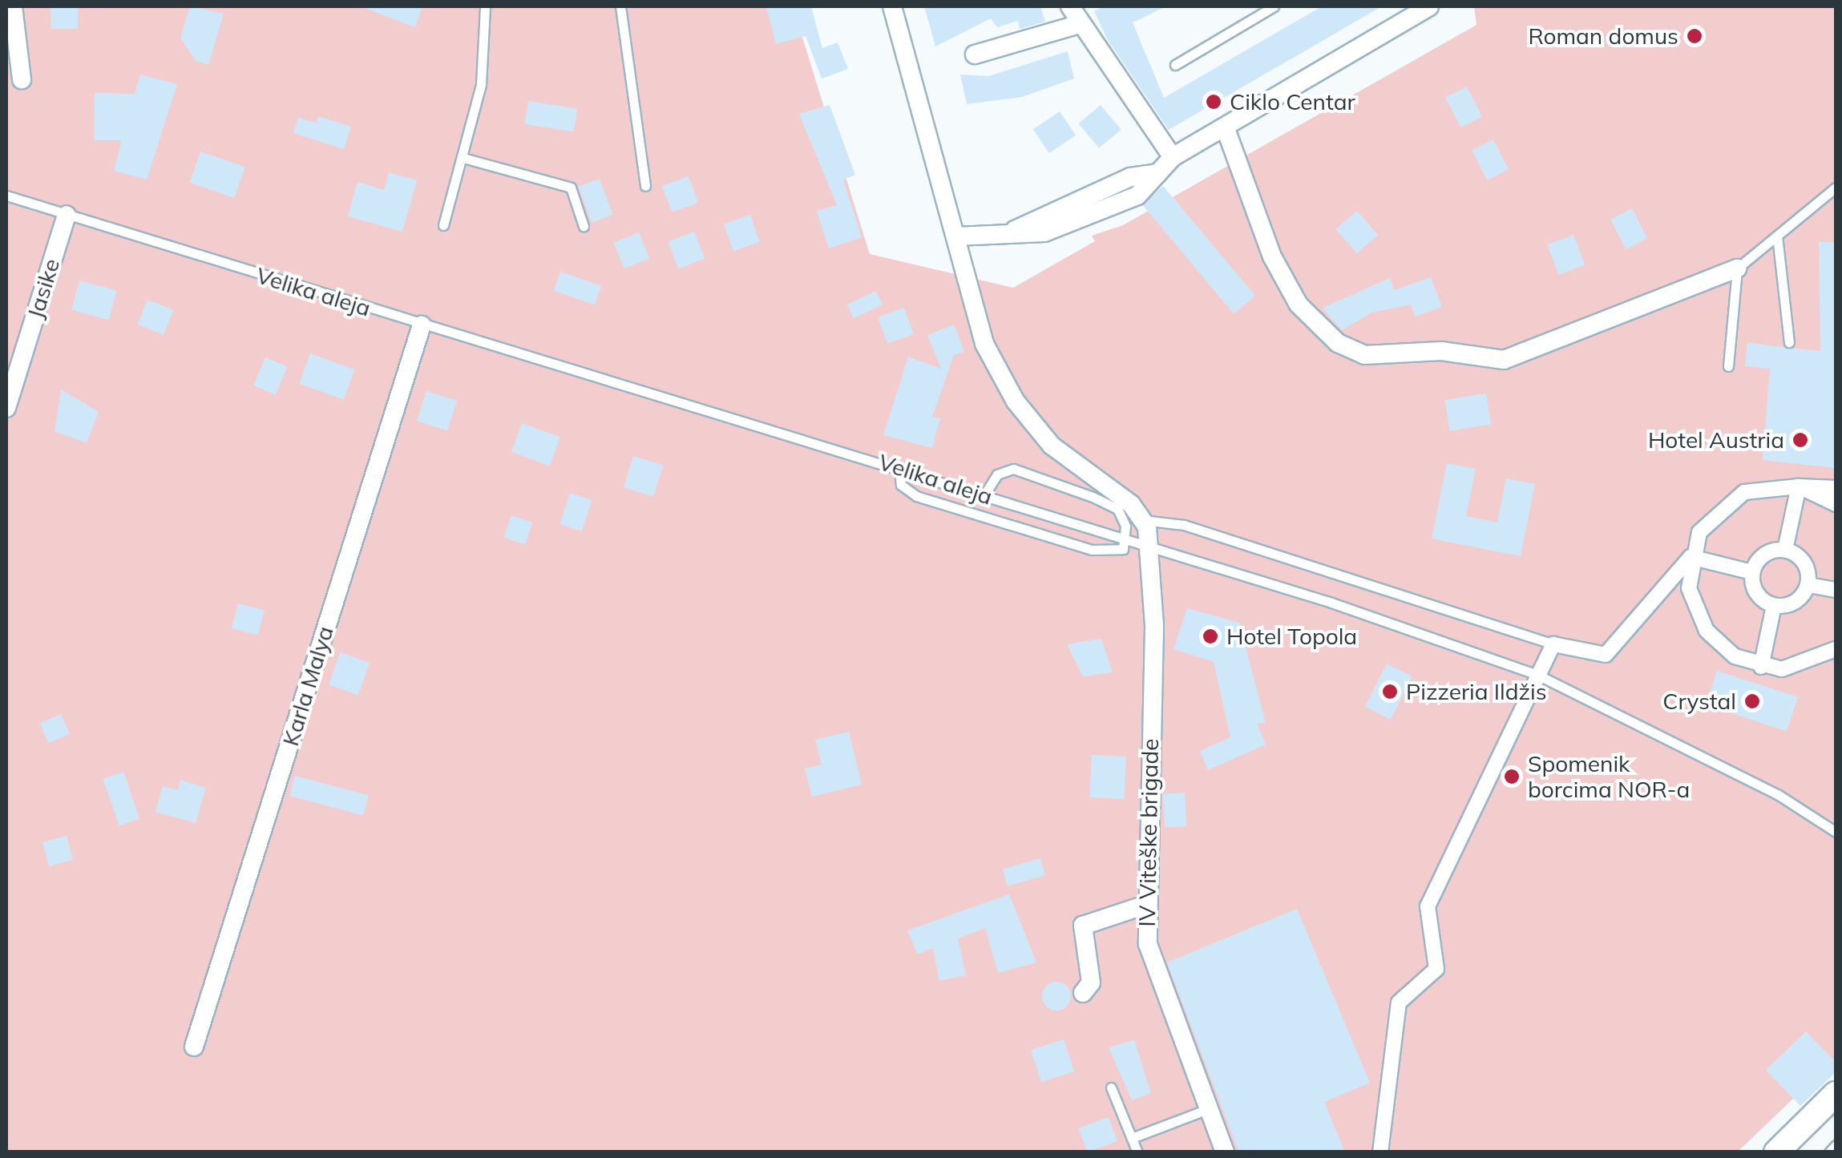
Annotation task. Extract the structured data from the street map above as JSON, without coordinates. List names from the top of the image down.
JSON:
{
  "streets": {
    "street": ["Jasike", "Karla Malya", "IV Viteške brigade"],
    "lane": ["Velika aleja"]
  },
  "crossings": [
    ["Jasike", "Velika aleja"],
    ["Velika aleja", "Karla Malya"],
    ["Velika aleja", "IV Viteške brigade"]
  ],
  "places": [
    "Roman domus",
    "Ciklo Centar",
    "Hotel Austria",
    "Hotel Topola",
    "Pizzeria Ildžis",
    "Crystal",
    "Spomenik borcima NOR-a"
  ]
}
